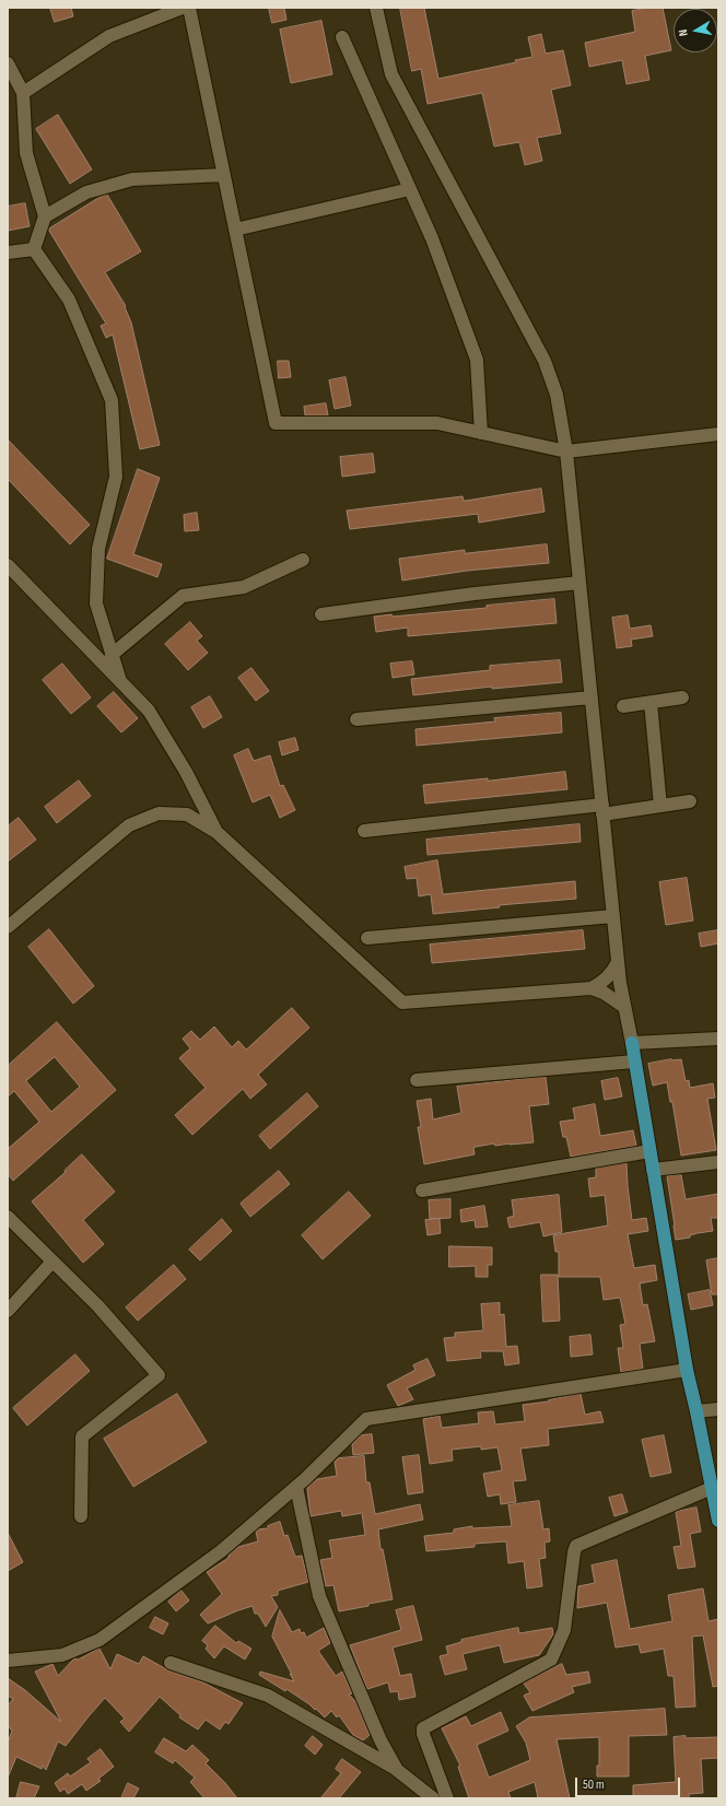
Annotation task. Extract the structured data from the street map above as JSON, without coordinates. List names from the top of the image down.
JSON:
{
  "scale_bar": "50 m",
  "north": "left"
}
